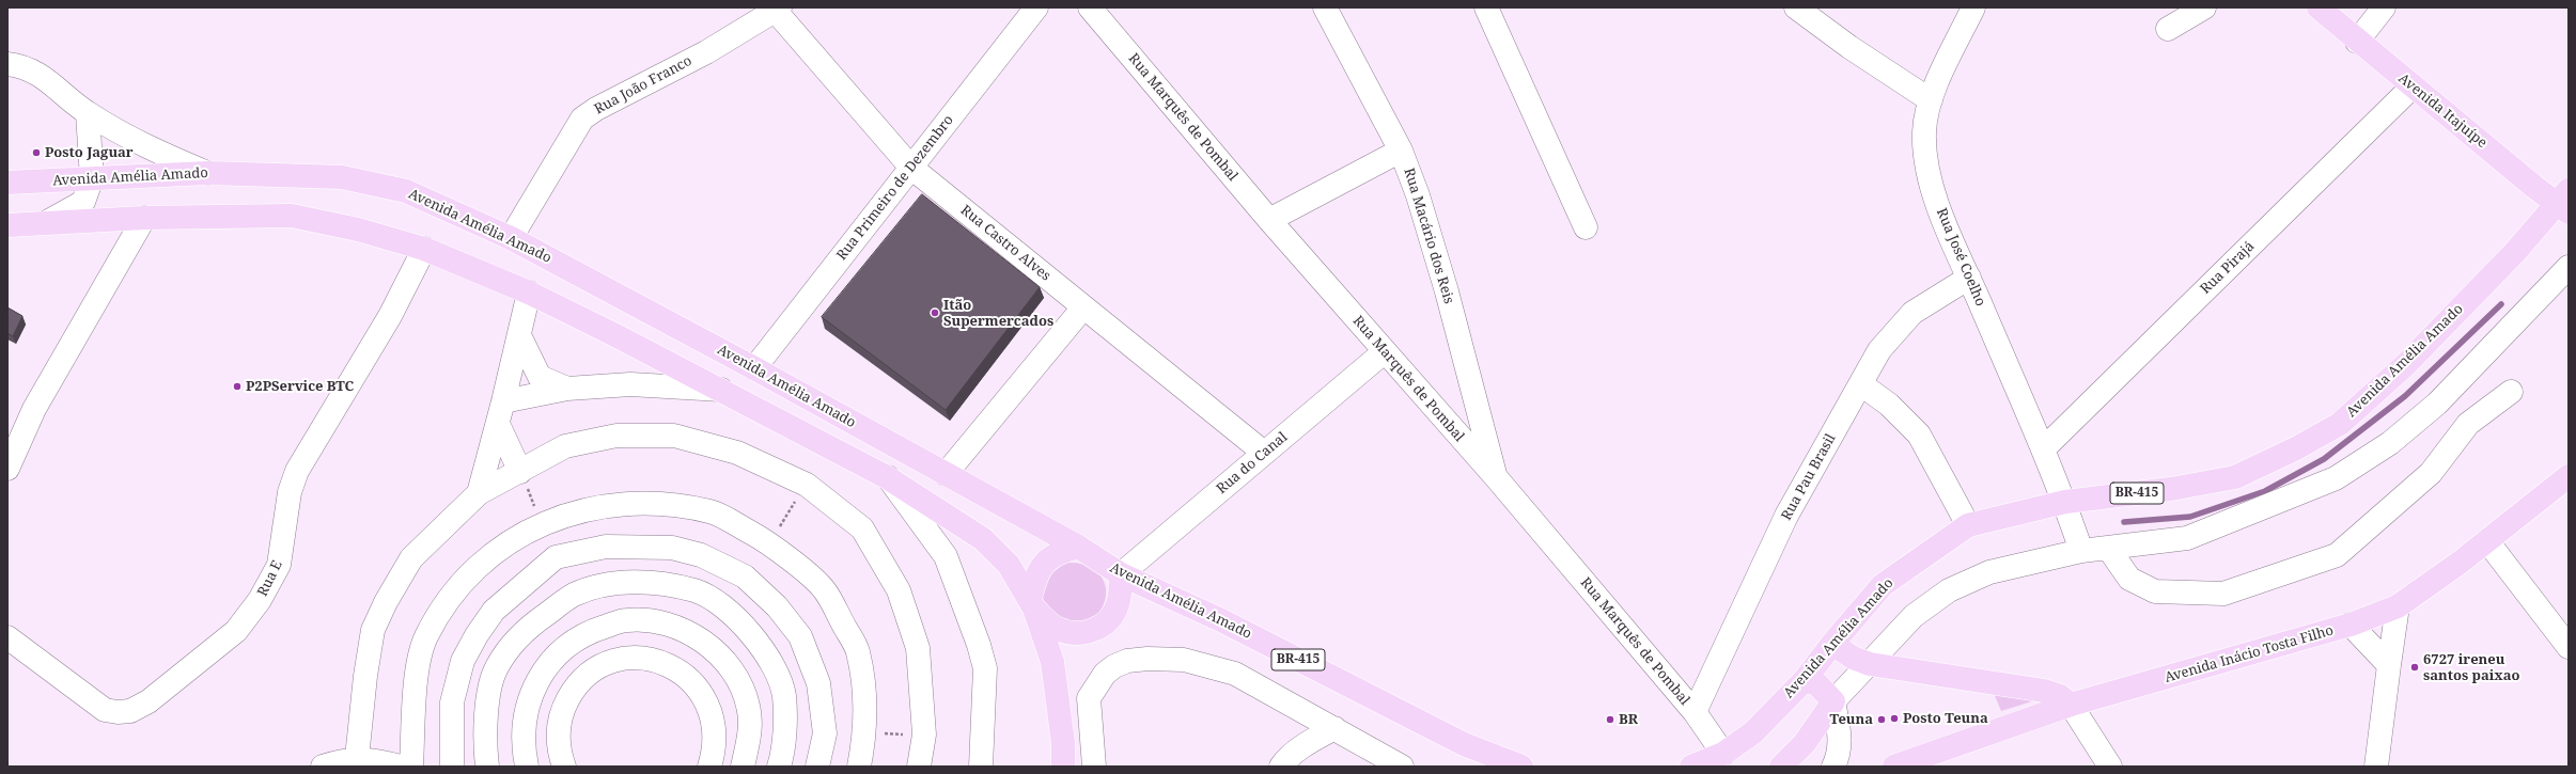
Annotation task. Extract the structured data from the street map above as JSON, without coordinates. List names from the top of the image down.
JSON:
{
  "streets": {
    "main road": [
      "Avenida Itajuípe",
      "Avenida Amélia Amado",
      "BR-415",
      "Avenida Inácio Tosta Filho"
    ],
    "street": [
      "Rua João Franco",
      "Rua Marquês de Pombal",
      "Rua Primeiro de Dezembro",
      "Rua Macário dos Reis",
      "Rua Castro Alves",
      "Rua José Coelho",
      "Rua Pirajá",
      "Rua do Canal",
      "Rua Pau Brasil",
      "Rua E"
    ]
  },
  "crossings": [
    ["Rua João Franco", "Avenida Amélia Amado"],
    ["Rua João Franco", "Rua Castro Alves"],
    ["Avenida Itajuípe", "Avenida Amélia Amado"],
    ["Avenida Itajuípe", "Rua Pirajá"],
    ["Rua Marquês de Pombal", "Avenida Amélia Amado"],
    ["Rua Marquês de Pombal", "Rua Macário dos Reis"],
    ["Rua Marquês de Pombal", "Rua do Canal"],
    ["Rua Marquês de Pombal", "Rua Pau Brasil"],
    ["Avenida Amélia Amado", "Rua Primeiro de Dezembro"],
    ["Avenida Amélia Amado", "Rua José Coelho"],
    ["Avenida Amélia Amado", "Rua do Canal"],
    ["Rua Primeiro de Dezembro", "Rua Castro Alves"],
    ["Rua Castro Alves", "Rua do Canal"],
    ["Rua José Coelho", "Rua Pirajá"],
    ["Rua José Coelho", "Rua Pau Brasil"]
  ],
  "places": [
    "Posto Jaguar",
    "Itão Supermercados",
    "P2PService BTC",
    "6727 ireneu santos paixao",
    "Posto Teuna",
    "BR",
    "Teuna"
  ]
}
